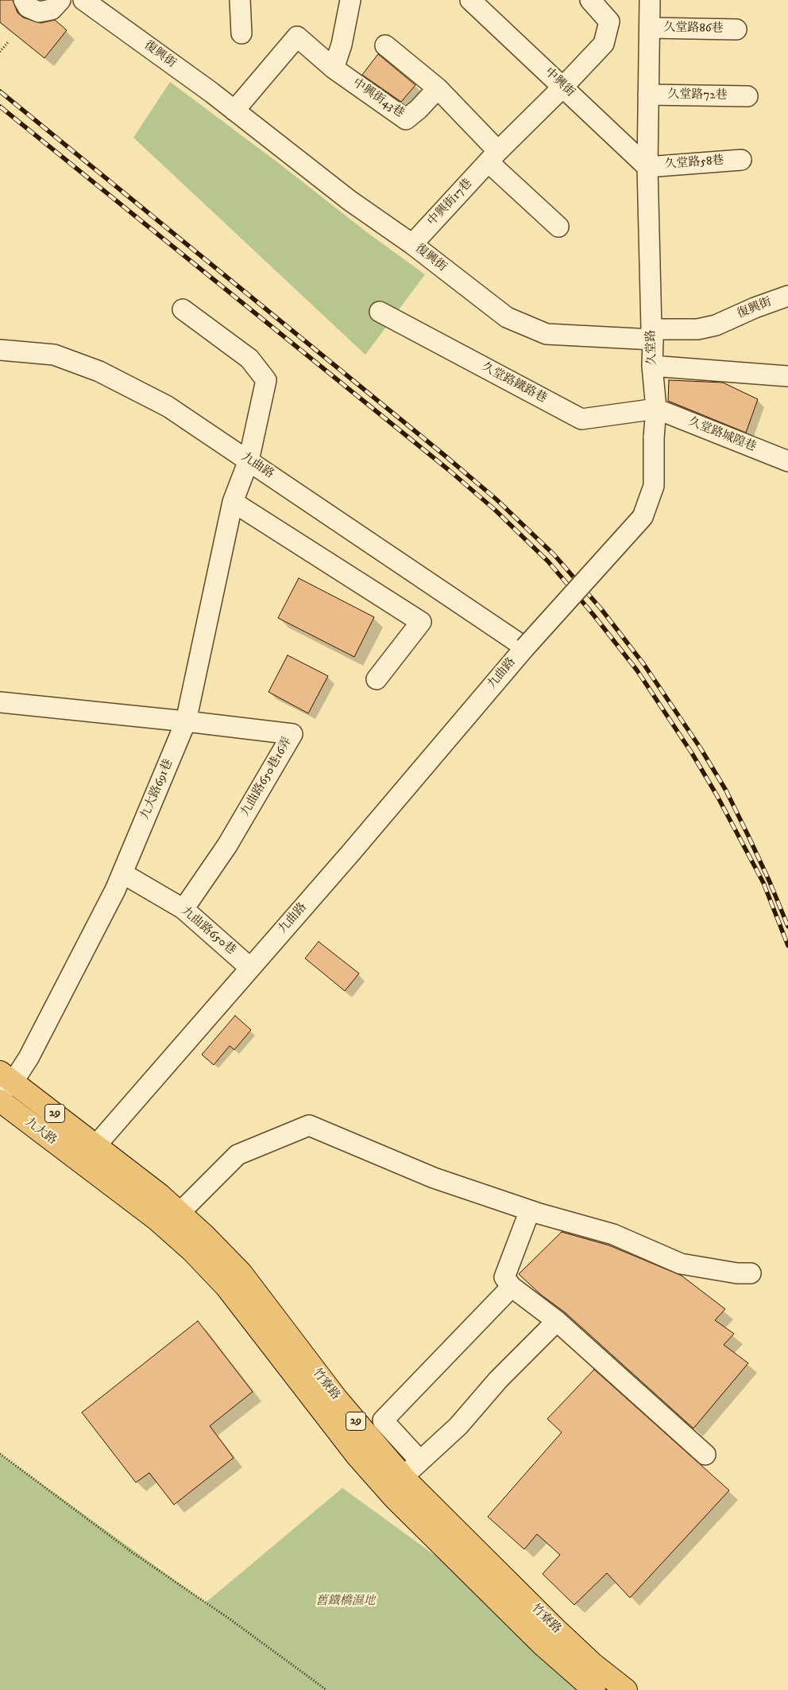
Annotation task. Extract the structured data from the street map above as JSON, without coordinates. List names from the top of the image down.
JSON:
{
  "streets": {
    "main road": ["29", "九大路", "竹寮路"],
    "street": [
      "久堂路86巷",
      "復興街",
      "中興街",
      "久堂路72巷",
      "中興街43巷",
      "久堂路58巷",
      "中興街17巷",
      "久堂路",
      "久堂路鐵路巷",
      "久堂路城隍巷",
      "九曲路",
      "九曲路650巷16弄",
      "九大路691巷",
      "九曲路650巷"
    ]
  },
  "crossings": [
    ["久堂路86巷", "久堂路"],
    ["復興街", "中興街17巷"],
    ["復興街", "久堂路"],
    ["中興街", "久堂路58巷"],
    ["中興街", "中興街17巷"],
    ["中興街", "久堂路"],
    ["久堂路72巷", "久堂路"],
    ["久堂路58巷", "久堂路"],
    ["久堂路", "久堂路鐵路巷"],
    ["久堂路", "久堂路城隍巷"],
    ["久堂路", "九曲路"],
    ["久堂路鐵路巷", "久堂路城隍巷"],
    ["九曲路", "九大路691巷"],
    ["九曲路", "九曲路650巷"],
    ["九曲路", "九大路"],
    ["九曲路", "竹寮路"],
    ["九曲路650巷16弄", "九大路691巷"],
    ["九曲路650巷16弄", "九曲路650巷"],
    ["九大路691巷", "九曲路650巷"],
    ["九大路691巷", "九大路"],
    ["九大路", "竹寮路"]
  ],
  "parks": ["舊鐵橋濕地"]
}
